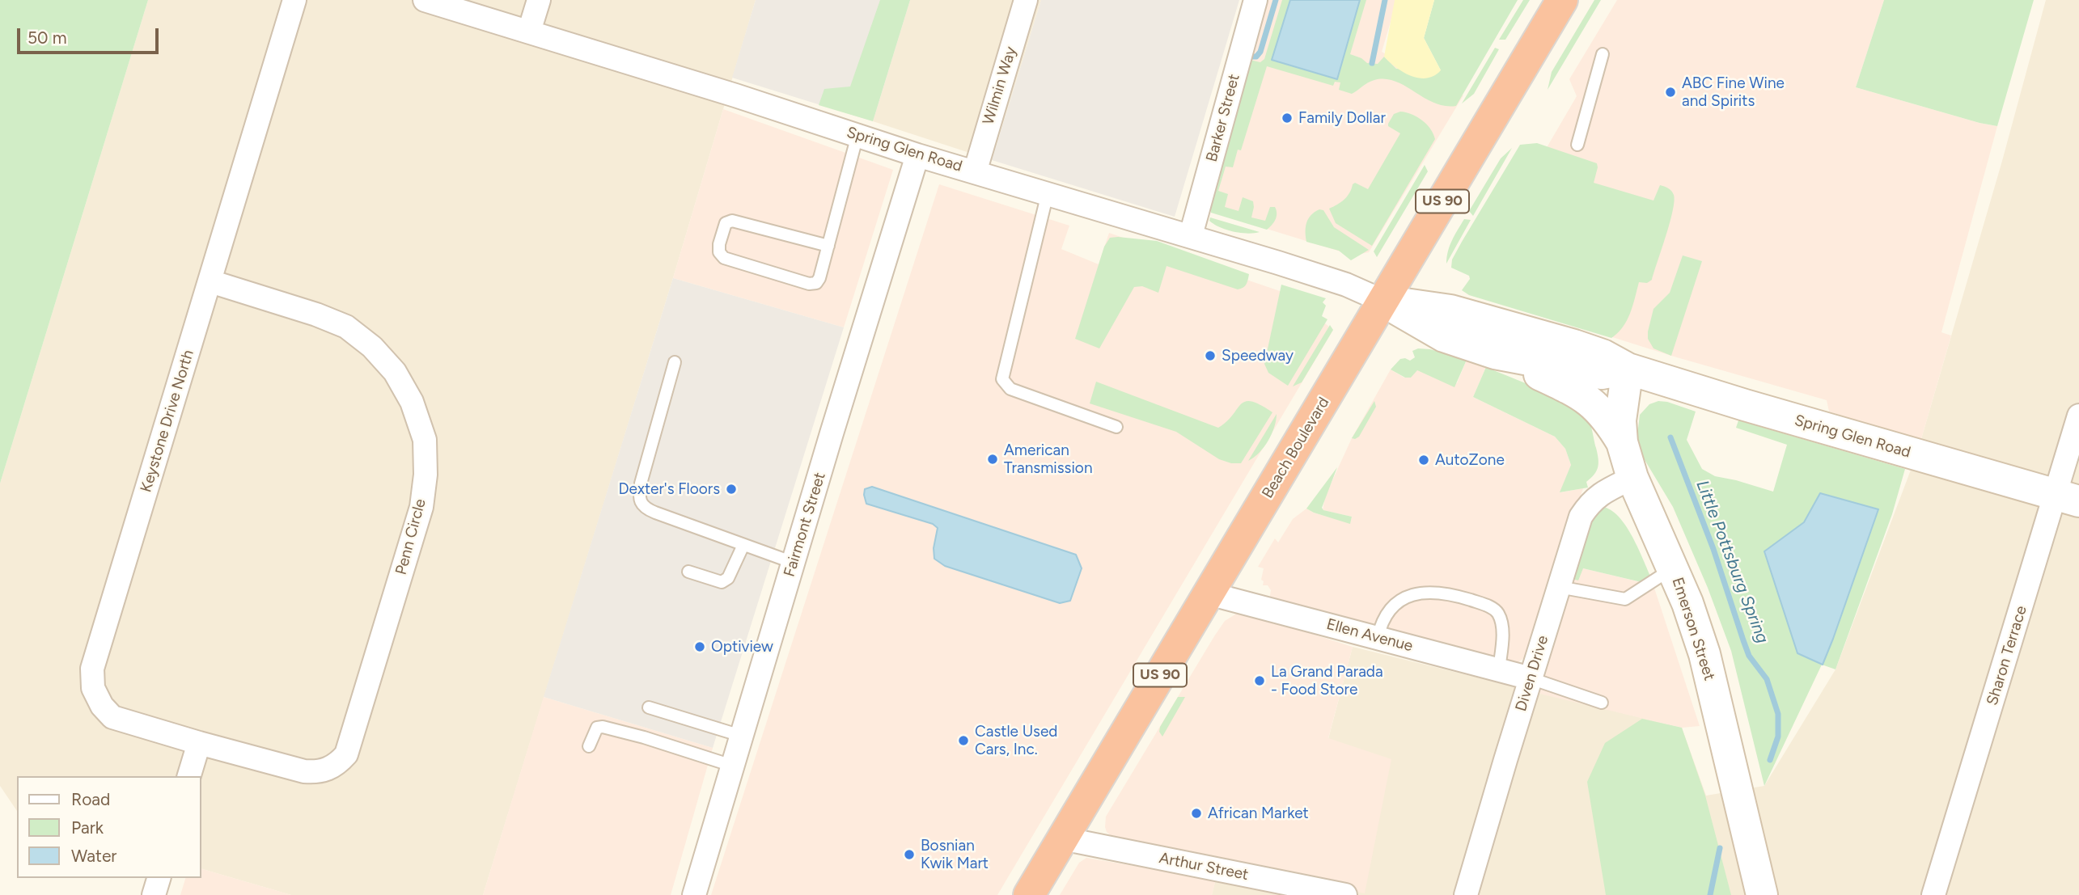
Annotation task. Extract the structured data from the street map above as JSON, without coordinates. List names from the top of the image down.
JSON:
{
  "streets": {
    "highway": ["US 90", "Beach Boulevard"],
    "main road": ["Spring Glen Road", "Emerson Street"],
    "street": [
      "Wilmin Way",
      "Barker Street",
      "Keystone Drive North",
      "Fairmont Street",
      "Penn Circle",
      "Ellen Avenue",
      "Sharon Terrace",
      "Diven Drive",
      "Arthur Street"
    ]
  },
  "crossings": [
    ["Wilmin Way", "Spring Glen Road"],
    ["Barker Street", "Spring Glen Road"],
    ["Spring Glen Road", "Beach Boulevard"],
    ["Spring Glen Road", "Fairmont Street"],
    ["Spring Glen Road", "Emerson Street"],
    ["Spring Glen Road", "Sharon Terrace"],
    ["Keystone Drive North", "Penn Circle"],
    ["Beach Boulevard", "Ellen Avenue"],
    ["Beach Boulevard", "Arthur Street"],
    ["Emerson Street", "Diven Drive"],
    ["Ellen Avenue", "Diven Drive"]
  ],
  "water": ["Little Pottsburg Spring"],
  "places": [
    "ABC Fine Wine and Spirits",
    "Family Dollar",
    "Speedway",
    "American Transmission",
    "AutoZone",
    "Dexter's Floors",
    "Optiview",
    "La Grand Parada - Food Store",
    "Castle Used Cars, Inc.",
    "African Market",
    "Bosnian Kwik Mart"
  ],
  "legend": ["Road", "Park", "Water"],
  "scale_bar": "50 m"
}
